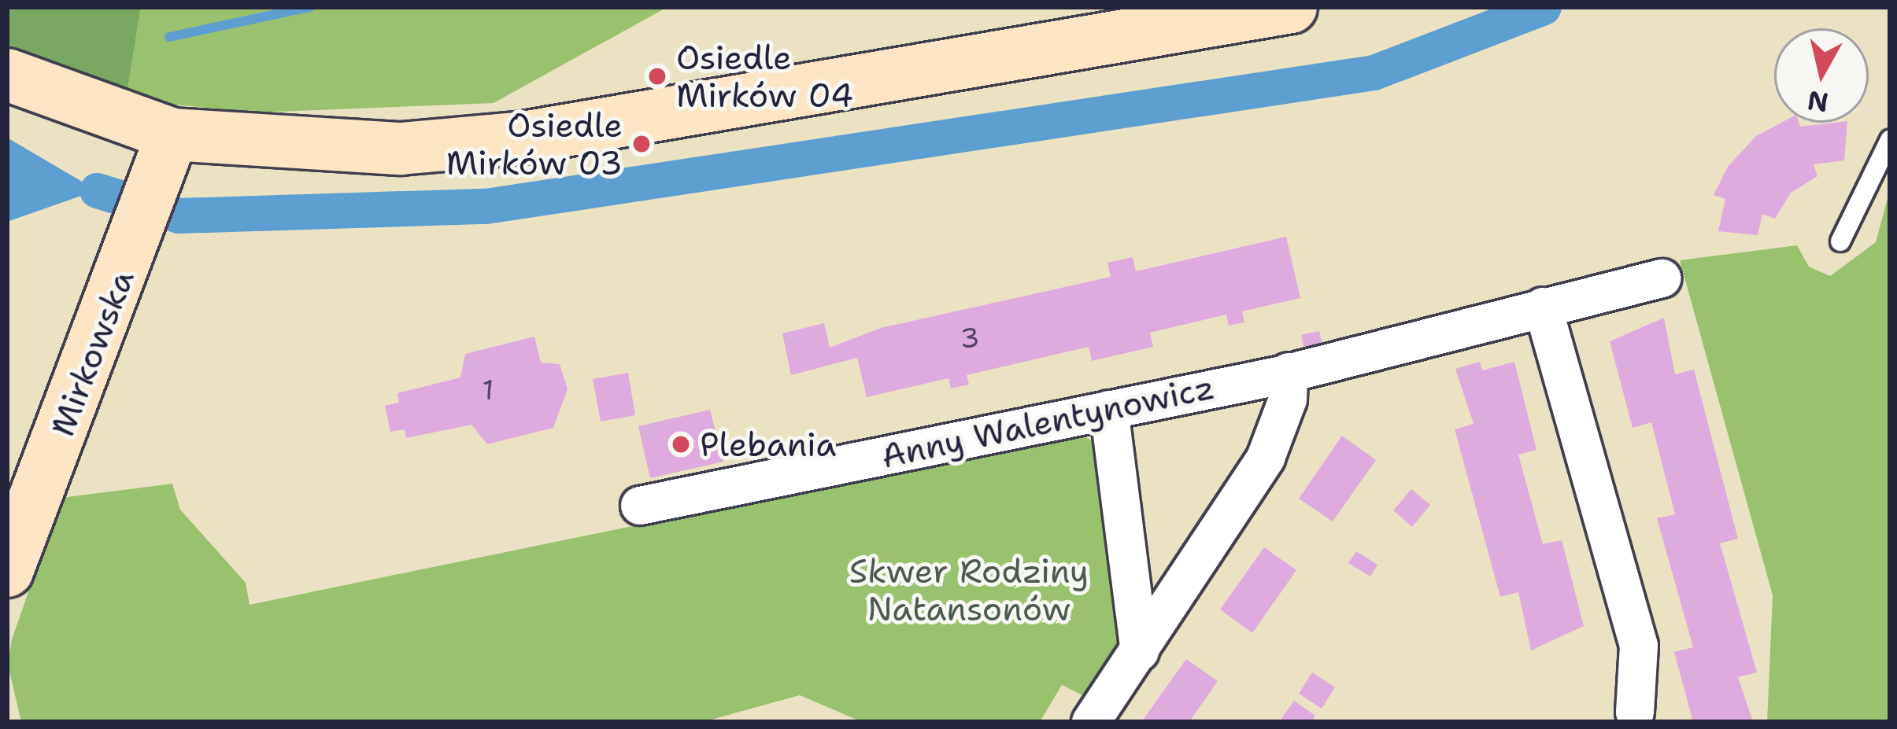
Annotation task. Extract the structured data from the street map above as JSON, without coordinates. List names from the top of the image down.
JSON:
{
  "streets": {
    "street": ["Mirkowska", "Anny Walentynowicz"]
  },
  "parks": ["Skwer Rodziny Natansonów"],
  "places": ["Osiedle Mirków 04", "Osiedle Mirków 03", "Plebania"],
  "house_numbers": ["3", "1"],
  "north": "bottom"
}
